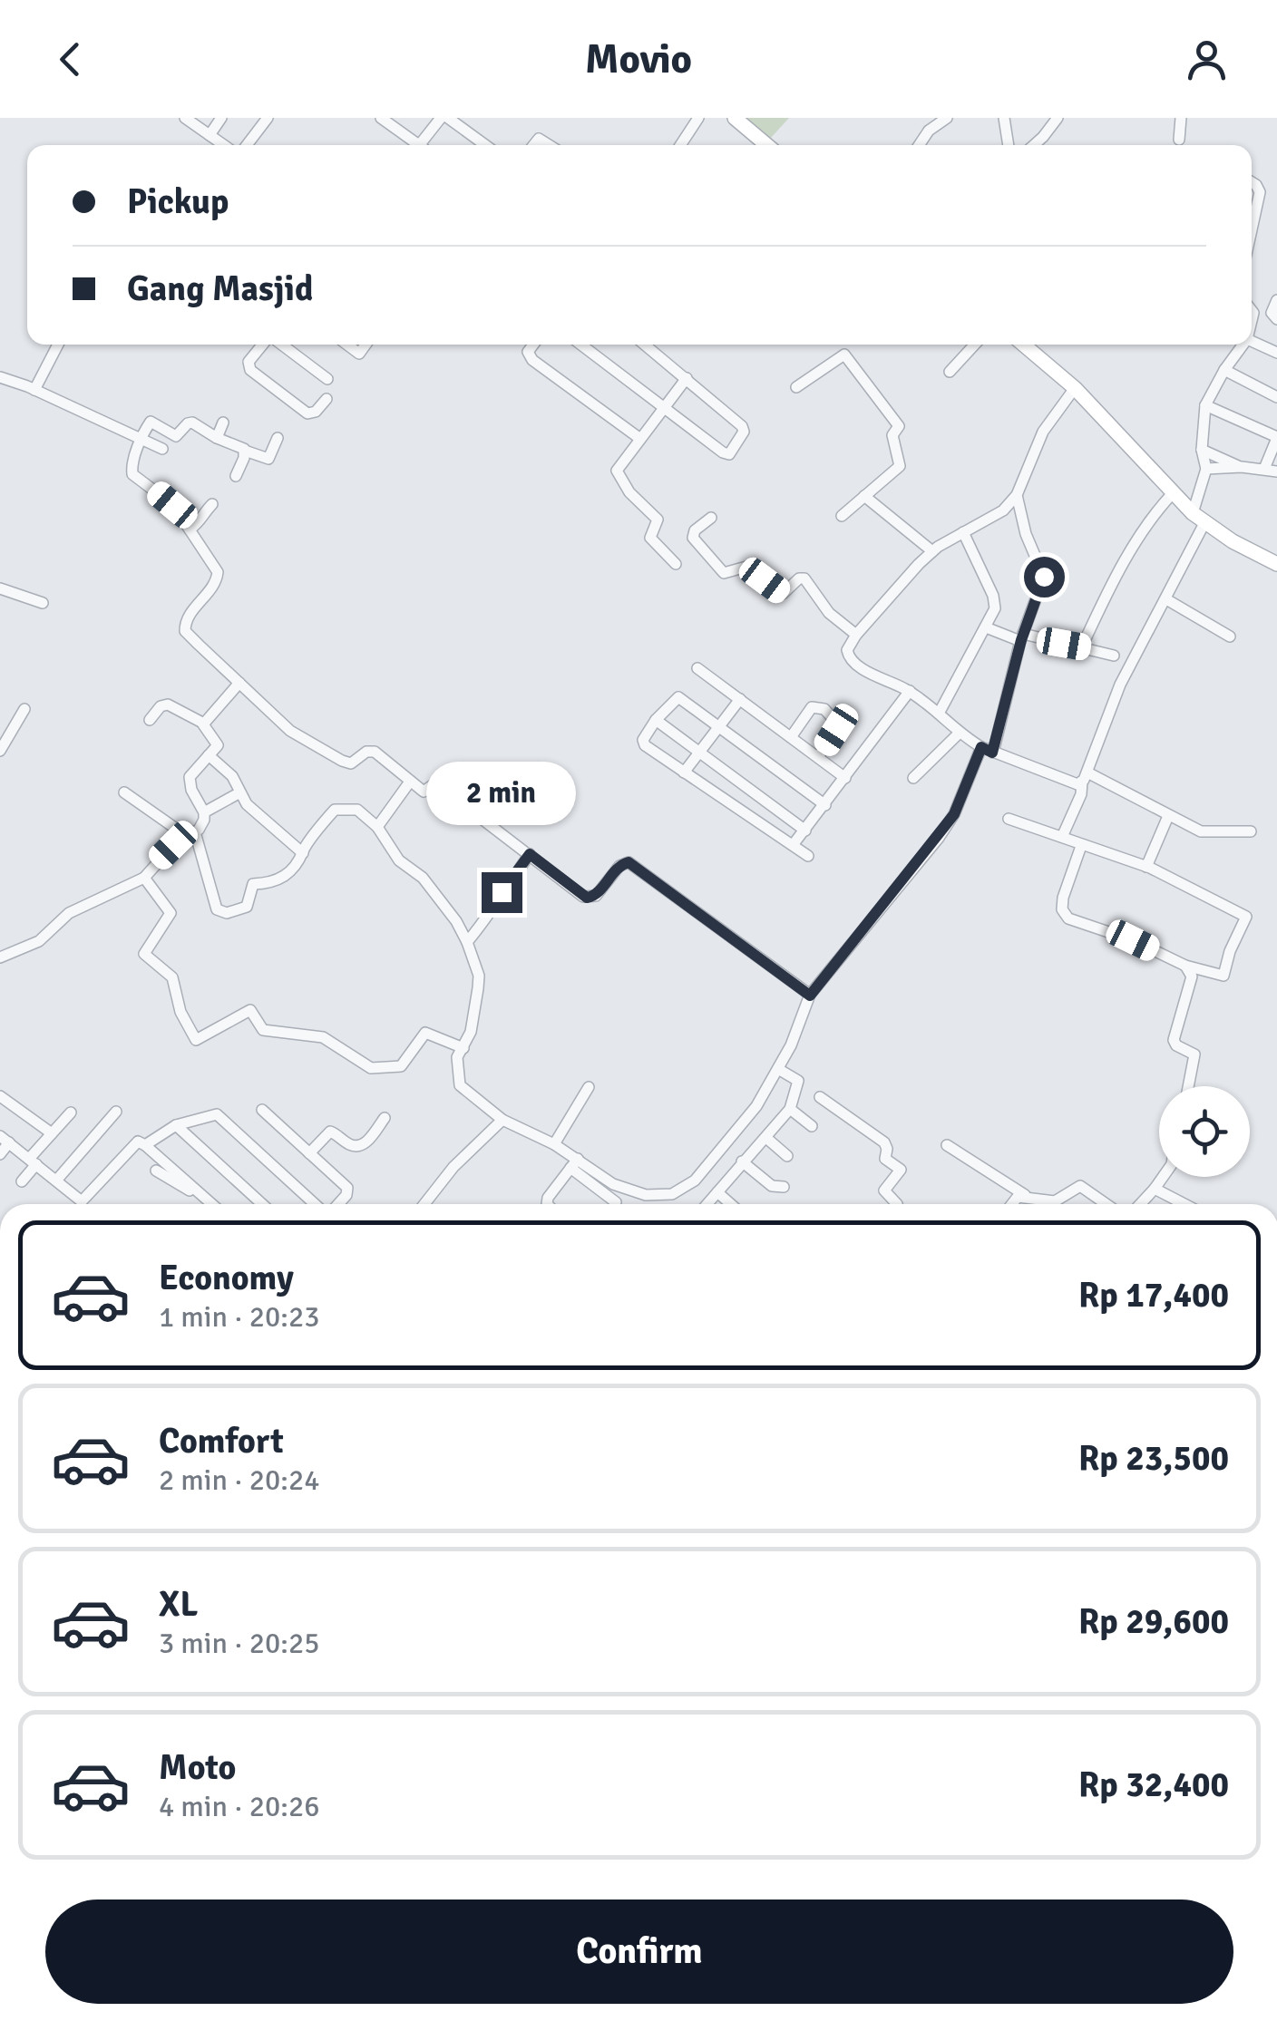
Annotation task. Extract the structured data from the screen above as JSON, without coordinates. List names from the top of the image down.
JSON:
{
  "page": {
    "header": "Movio",
    "banner": ["Pickup", "Gang Masjid"],
    "bubble": "2 min",
    "list": [
      {
        "name": "Economy",
        "note": "1 min · 20:23",
        "value": "Rp 17,400"
      },
      {
        "name": "Comfort",
        "note": "2 min · 20:24",
        "value": "Rp 23,500"
      },
      {
        "name": "XL",
        "note": "3 min · 20:25",
        "value": "Rp 29,600"
      },
      {
        "name": "Moto",
        "note": "4 min · 20:26",
        "value": "Rp 32,400"
      }
    ],
    "buttons": "Confirm"
  }
}
